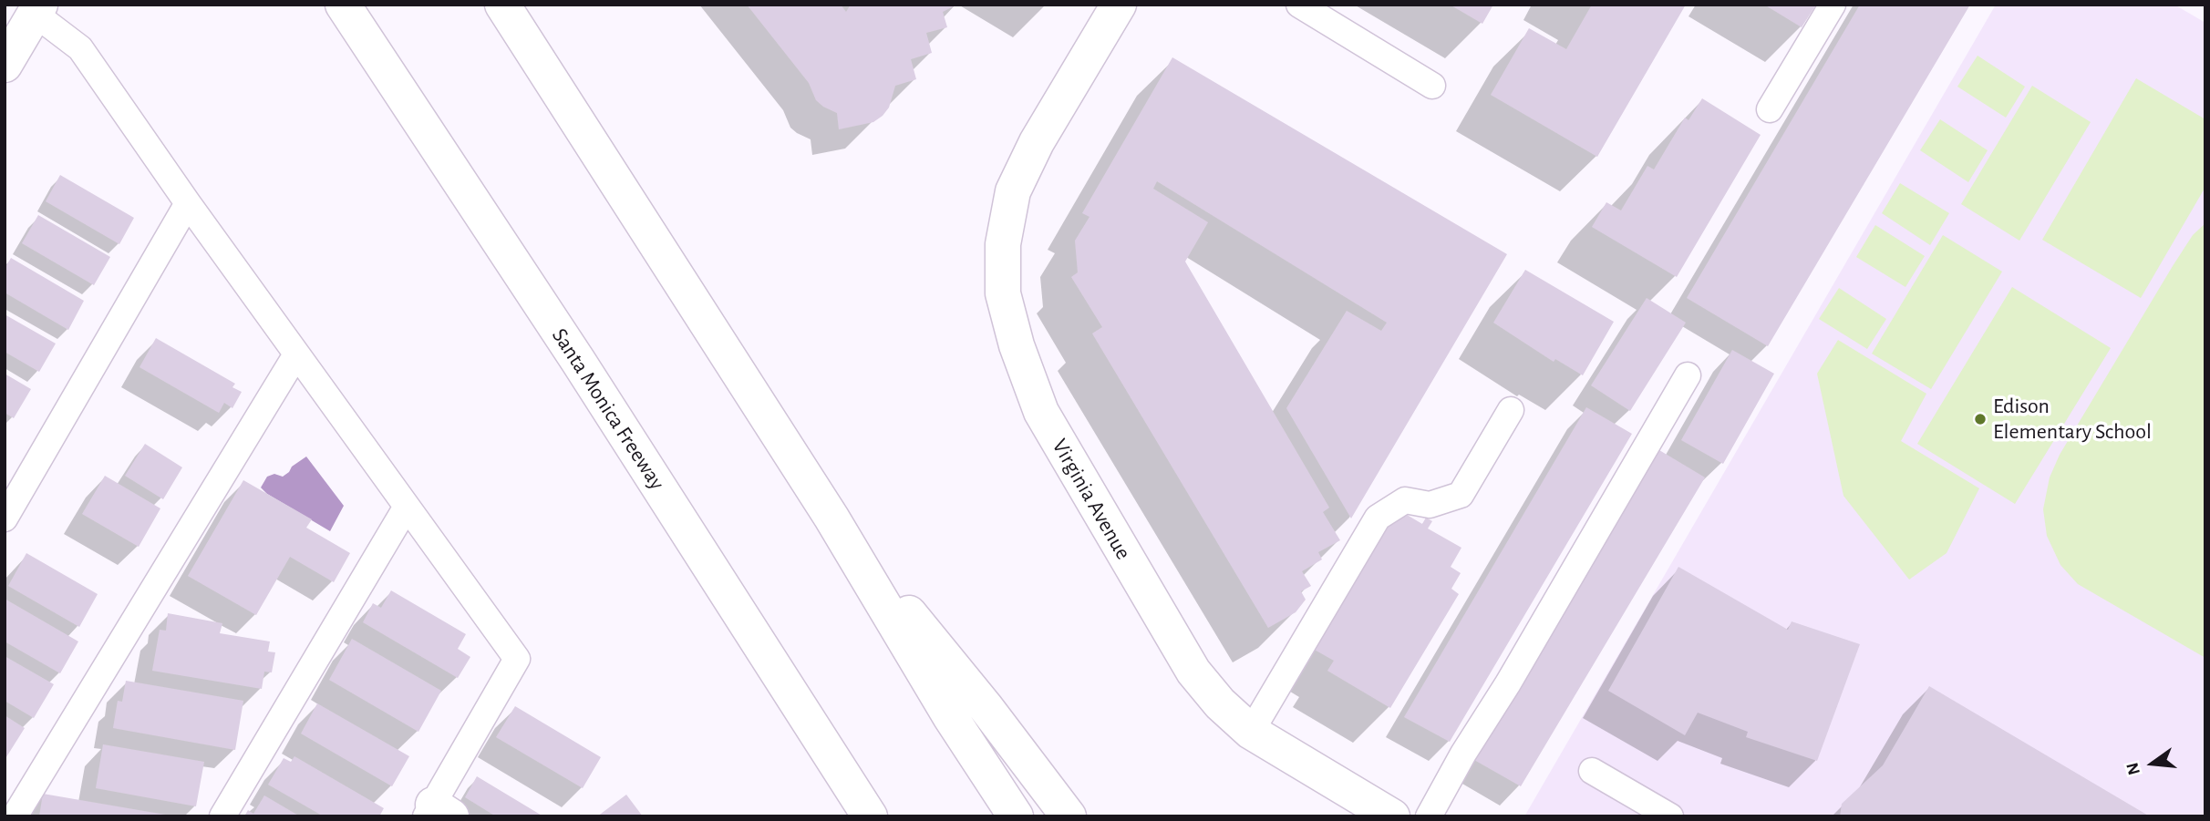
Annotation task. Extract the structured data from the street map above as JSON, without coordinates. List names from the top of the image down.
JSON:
{
  "streets": {
    "main road": ["Santa Monica Freeway", "Virginia Avenue"]
  },
  "places": ["Edison Elementary School"],
  "north": "left"
}
